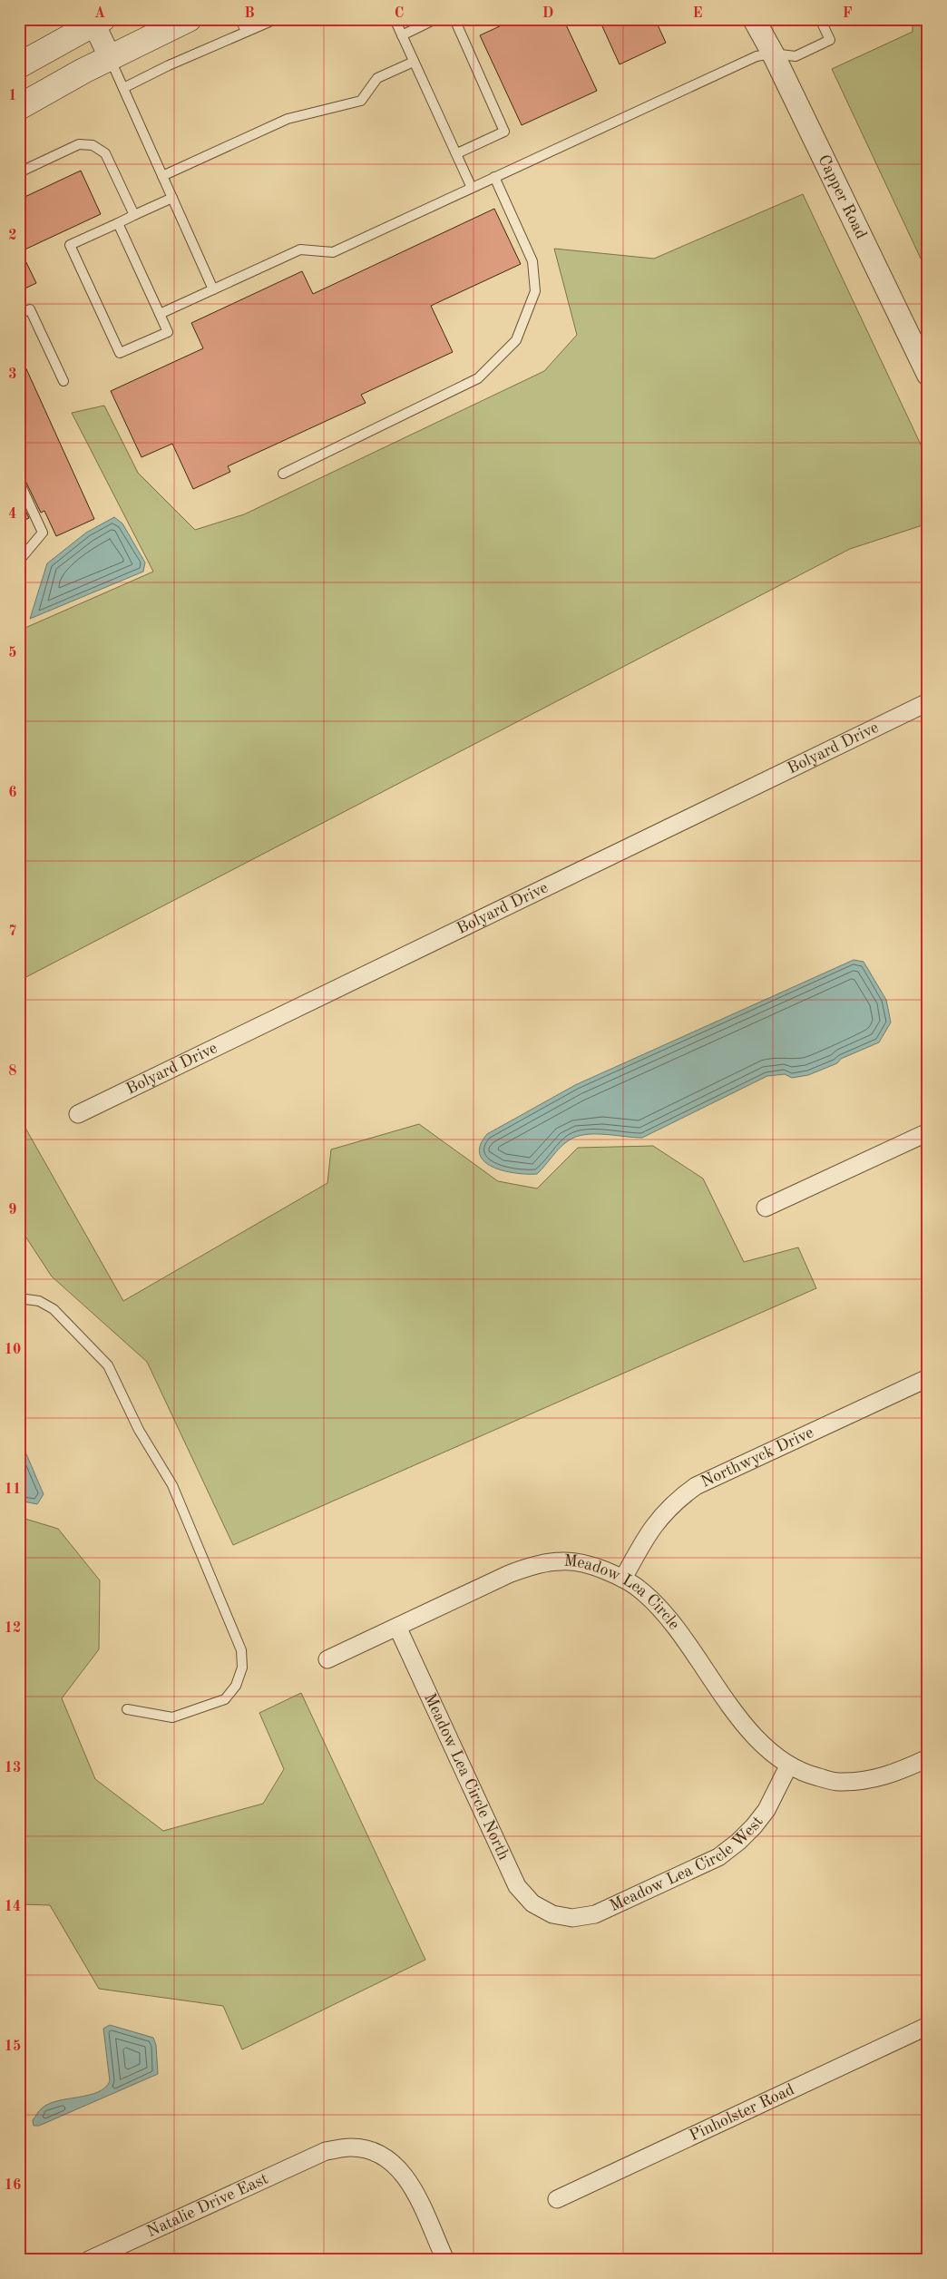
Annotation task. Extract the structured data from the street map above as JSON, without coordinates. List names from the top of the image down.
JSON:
{
  "streets": {
    "street": [
      "Capper Road",
      "Bolyard Drive",
      "Northwyck Drive",
      "Meadow Lea Circle",
      "Meadow Lea Circle North",
      "Meadow Lea Circle West",
      "Pinholster Road",
      "Natalie Drive East"
    ]
  },
  "crossings": [
    ["Northwyck Drive", "Meadow Lea Circle"],
    ["Meadow Lea Circle", "Meadow Lea Circle North"],
    ["Meadow Lea Circle", "Meadow Lea Circle West"],
    ["Meadow Lea Circle North", "Meadow Lea Circle West"]
  ],
  "grid": {
    "columns": [
      "A",
      "B",
      "C",
      "D",
      "E",
      "F"
    ],
    "rows": [
      "1",
      "2",
      "3",
      "4",
      "5",
      "6",
      "7",
      "8",
      "9",
      "10",
      "11",
      "12",
      "13",
      "14",
      "15",
      "16"
    ]
  }
}
